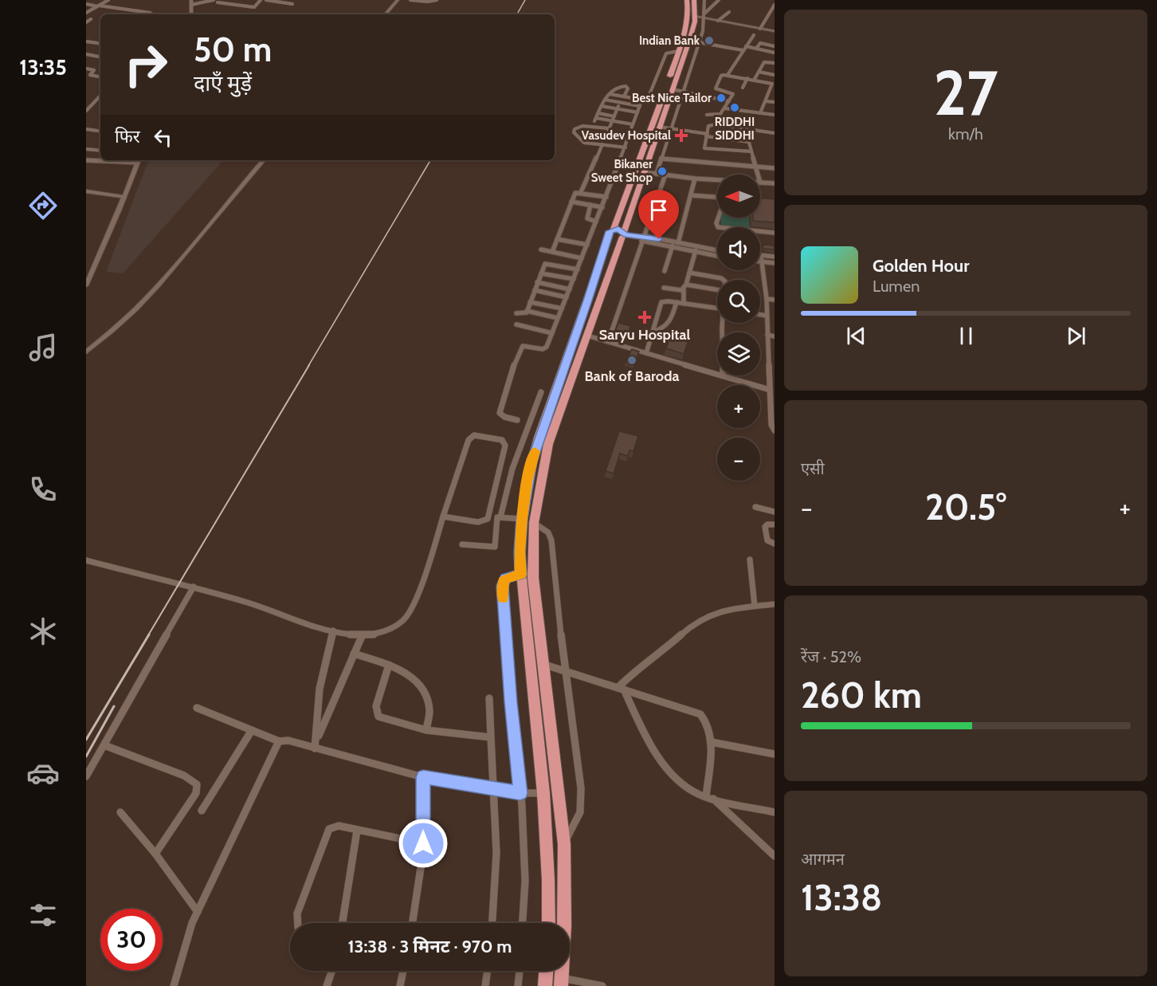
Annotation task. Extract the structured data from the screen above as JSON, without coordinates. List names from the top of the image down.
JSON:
{
  "places": {
    "other": [
      "Indian Bank",
      "Best Nice Tailor",
      "RIDDHI SIDDHI",
      "Bikaner Sweet Shop",
      "Bank of Baroda"
    ],
    "health": ["Vasudev Hospital", "Saryu Hospital"]
  },
  "north": "left",
  "page": {
    "tabs": "13:35",
    "tile": [
      ["27", "km/h"],
      "एसी",
      ["रेंज · 52%", "260 km"],
      ["आगमन", "13:38"]
    ],
    "turn": ["50 m", "दाएँ मुड़ें"],
    "then": "फिर",
    "map_buttons": ["+", "−"],
    "song": ["Golden Hour", "Lumen"],
    "heat": ["−", "20.5°", "+"],
    "limit": "30",
    "trip": "13:38 · 3 मिनट · 970 m"
  }
}
